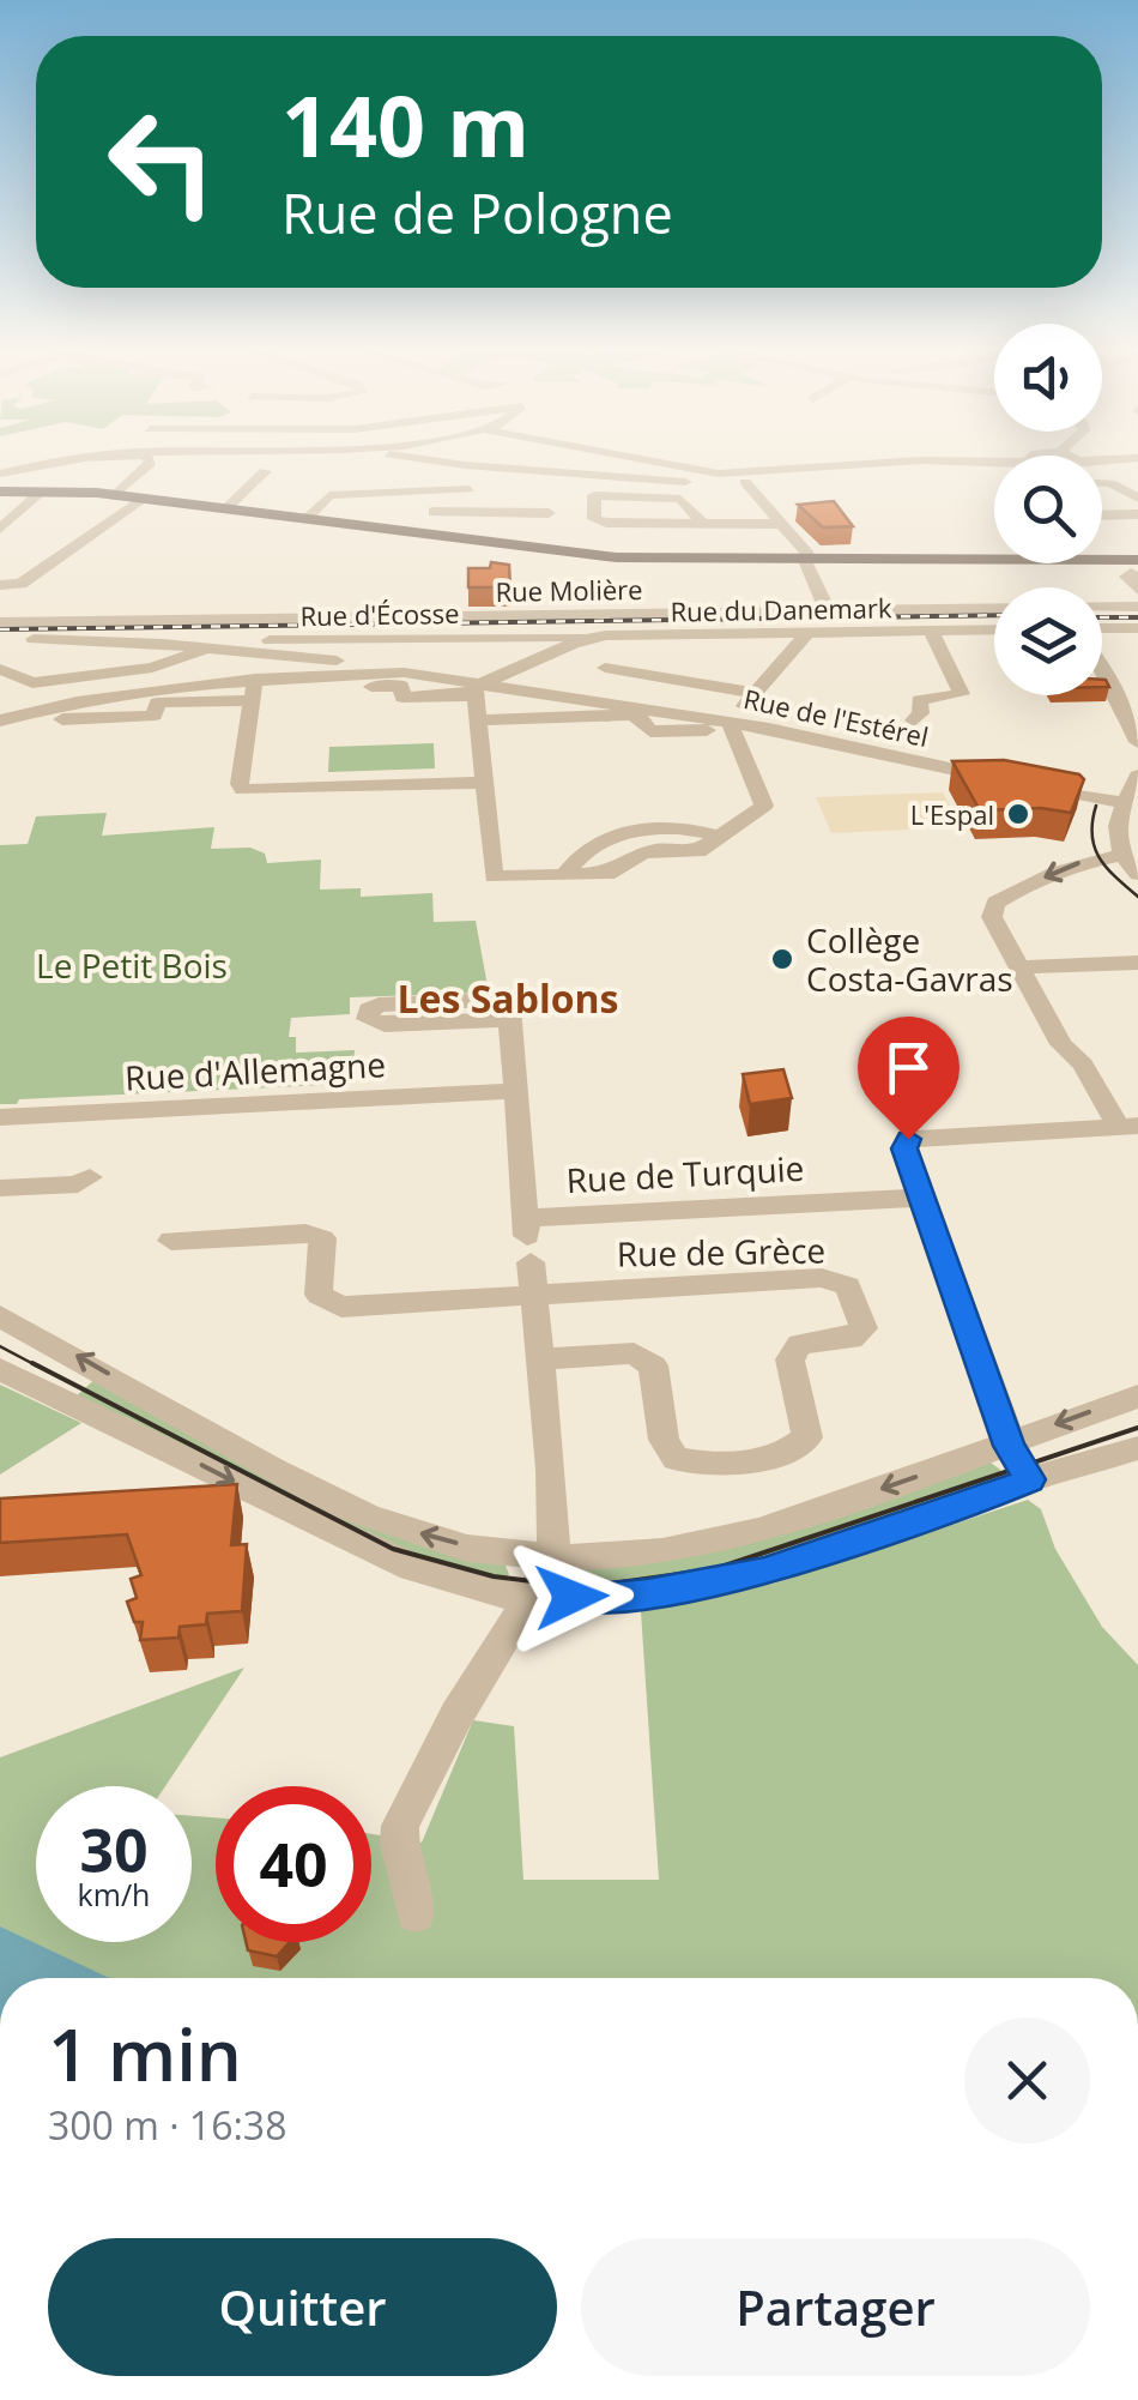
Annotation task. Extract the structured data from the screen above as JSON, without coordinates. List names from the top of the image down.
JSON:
{
  "streets": {
    "street": [
      "Rue Molière",
      "Rue du Danemark",
      "Rue d'Écosse",
      "Rue de l'Estérel",
      "Rue d'Allemagne",
      "Rue de Turquie",
      "Rue de Grèce"
    ]
  },
  "crossings": [
    ["Rue du Danemark", "Rue d'Écosse"],
    ["Rue du Danemark", "Rue de l'Estérel"],
    ["Rue de Turquie", "Rue de Grèce"]
  ],
  "districts": ["Les Sablons"],
  "parks": ["Le Petit Bois"],
  "places": ["L'Espal", "Collège Costa-Gavras"],
  "page": {
    "turn": ["140 m", "Rue de Pologne"],
    "speed": "30 km/h",
    "limit": "40",
    "heading": ["1 min", "300 m · 16:38"],
    "buttons": ["Quitter", "Partager"]
  }
}
